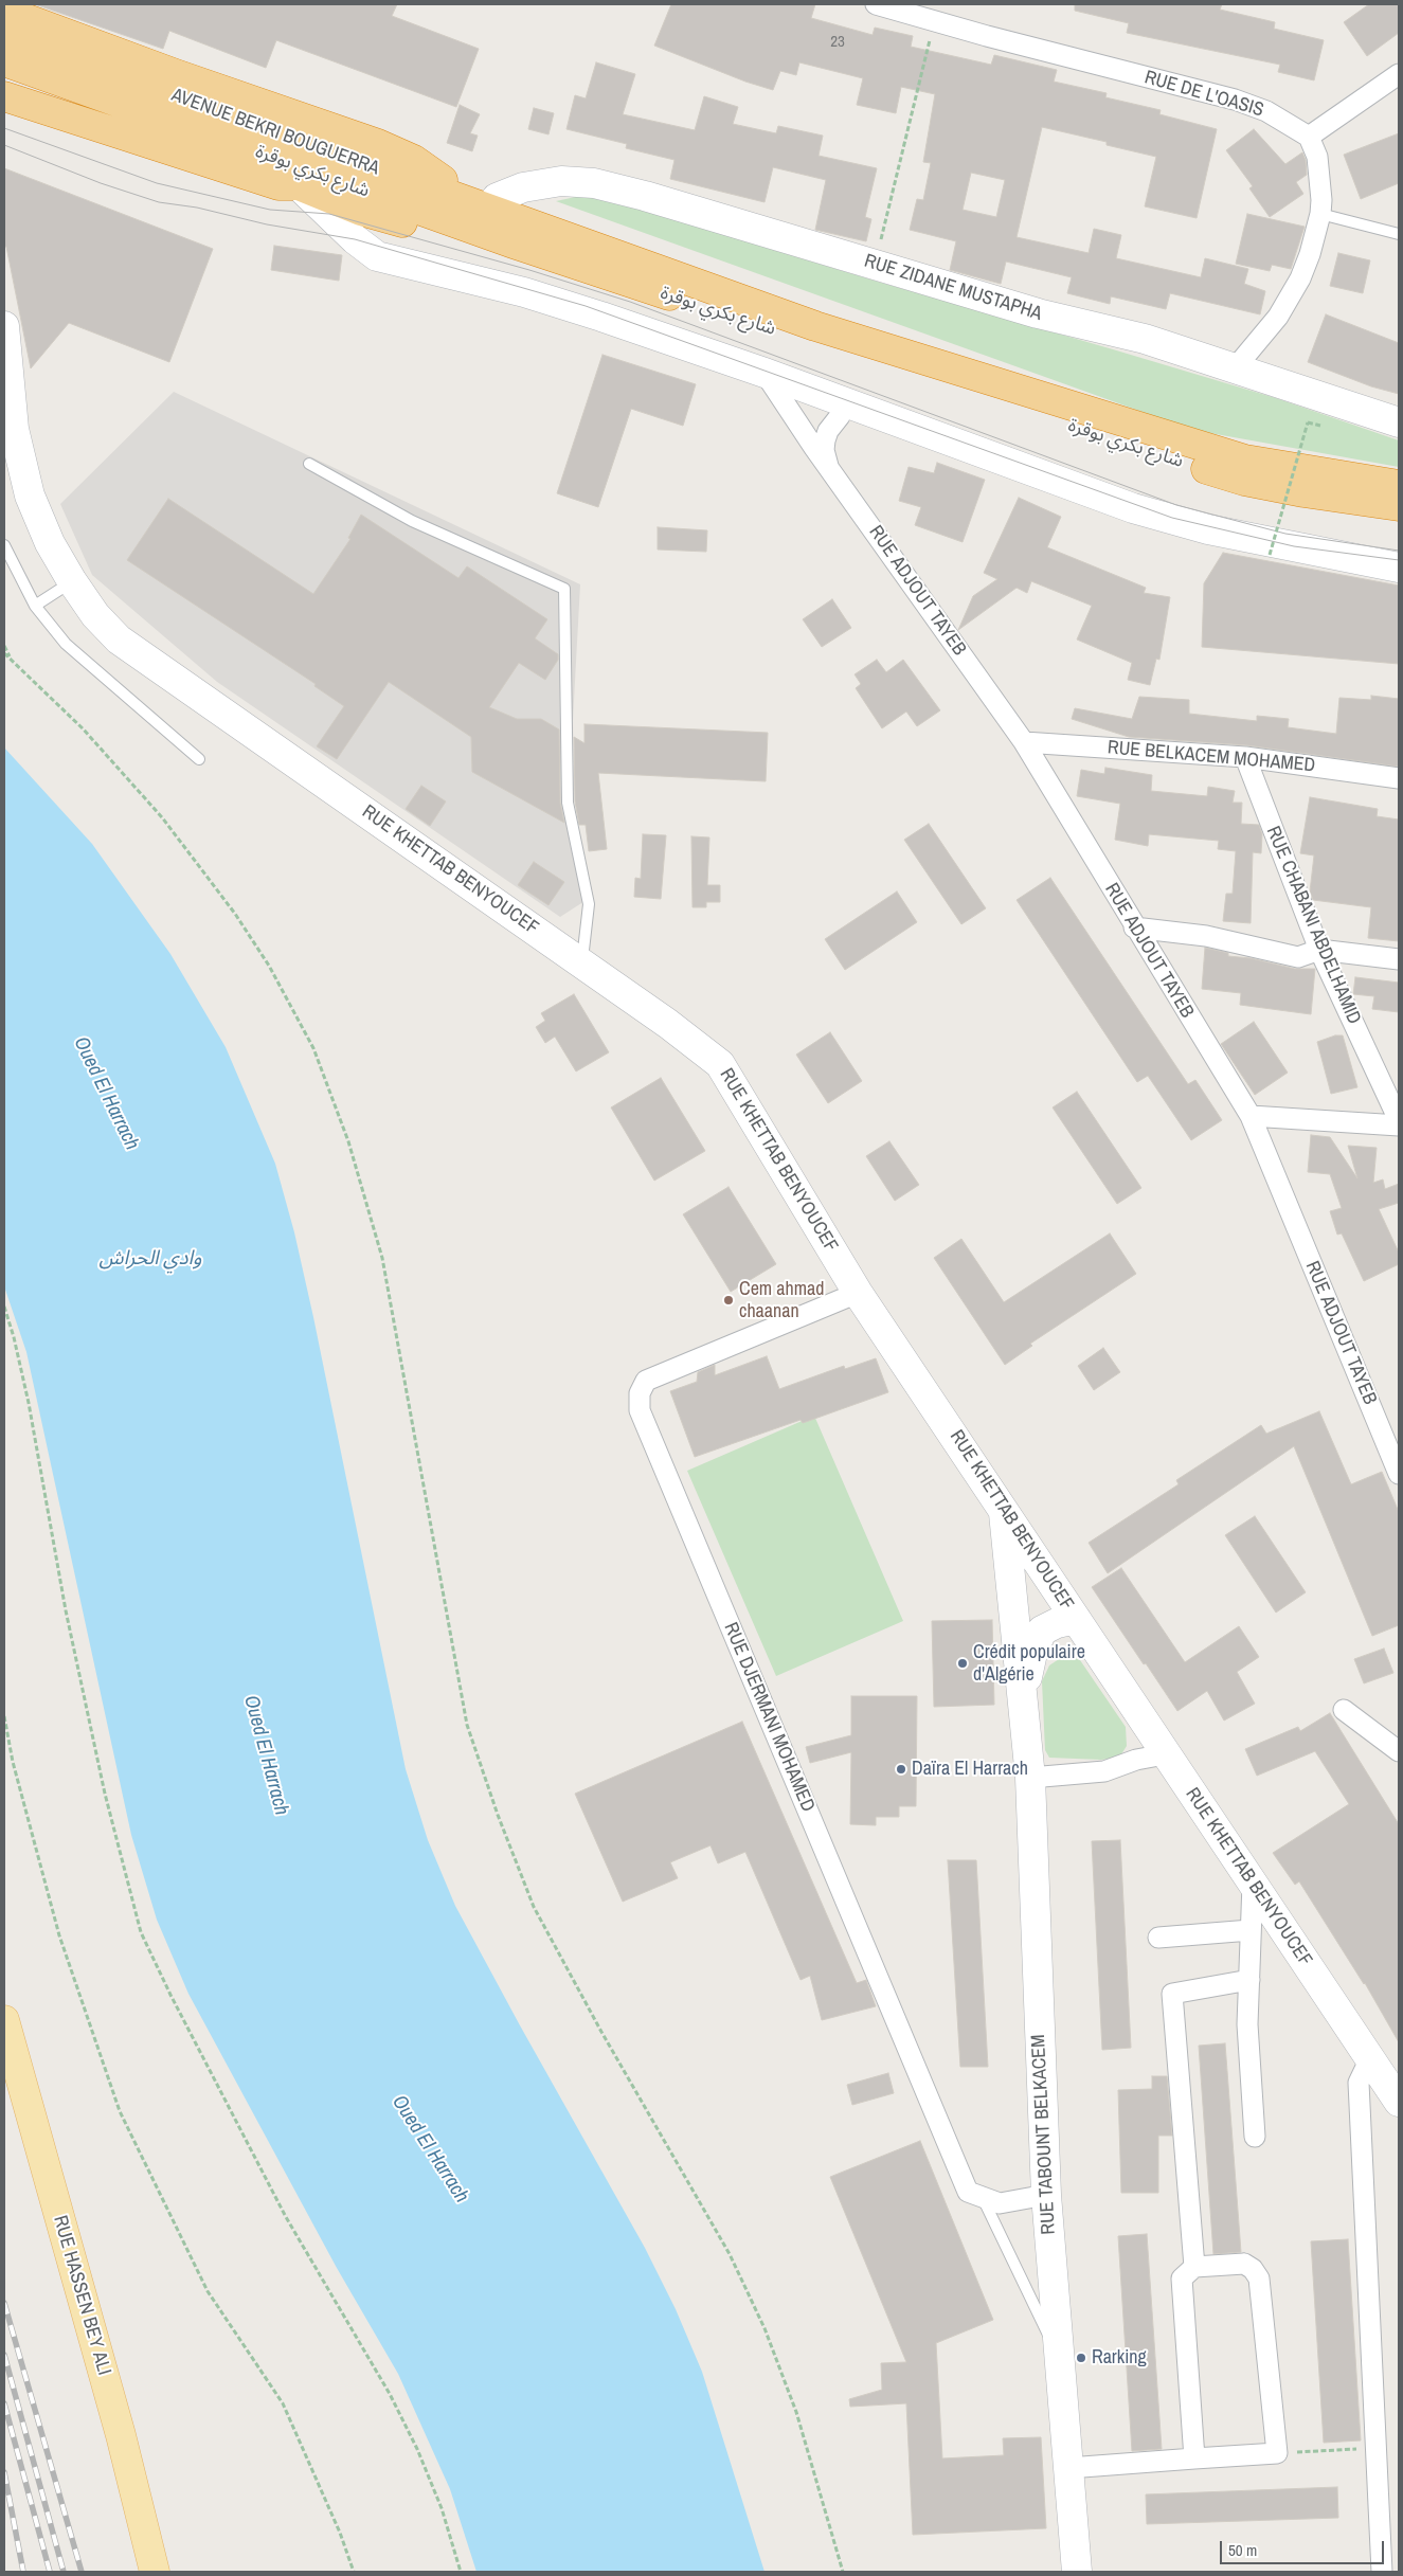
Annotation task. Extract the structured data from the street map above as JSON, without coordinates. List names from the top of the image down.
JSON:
{
  "streets": {
    "highway": ["AVENUE BEKRI BOUGUERRA", "شارع بكري بوقرة"],
    "main road": ["RUE HASSEN BEY ALI"],
    "street": [
      "RUE DE L'OASIS",
      "RUE ZIDANE MUSTAPHA",
      "RUE ADJOUT TAYEB",
      "RUE BELKACEM MOHAMED",
      "RUE KHETTAB BENYOUCEF",
      "RUE CHABANI ABDELHAMID",
      "RUE DJERMANI MOHAMED",
      "RUE TABOUNT BELKACEM"
    ]
  },
  "crossings": [
    ["AVENUE BEKRI BOUGUERRA", "شارع بكري بوقرة"],
    ["AVENUE BEKRI BOUGUERRA", "RUE ZIDANE MUSTAPHA"],
    ["RUE ADJOUT TAYEB", "RUE BELKACEM MOHAMED"],
    ["RUE BELKACEM MOHAMED", "RUE CHABANI ABDELHAMID"],
    ["RUE KHETTAB BENYOUCEF", "RUE DJERMANI MOHAMED"],
    ["RUE KHETTAB BENYOUCEF", "RUE TABOUNT BELKACEM"],
    ["RUE DJERMANI MOHAMED", "RUE TABOUNT BELKACEM"]
  ],
  "water": ["Oued El Harrach", "وادي الحراش"],
  "places": [
    "Cem ahmad chaanan",
    "Crédit populaire d'Algérie",
    "Daïra El Harrach",
    "Rarking"
  ],
  "house_numbers": ["23"],
  "scale_bar": "50 m"
}
